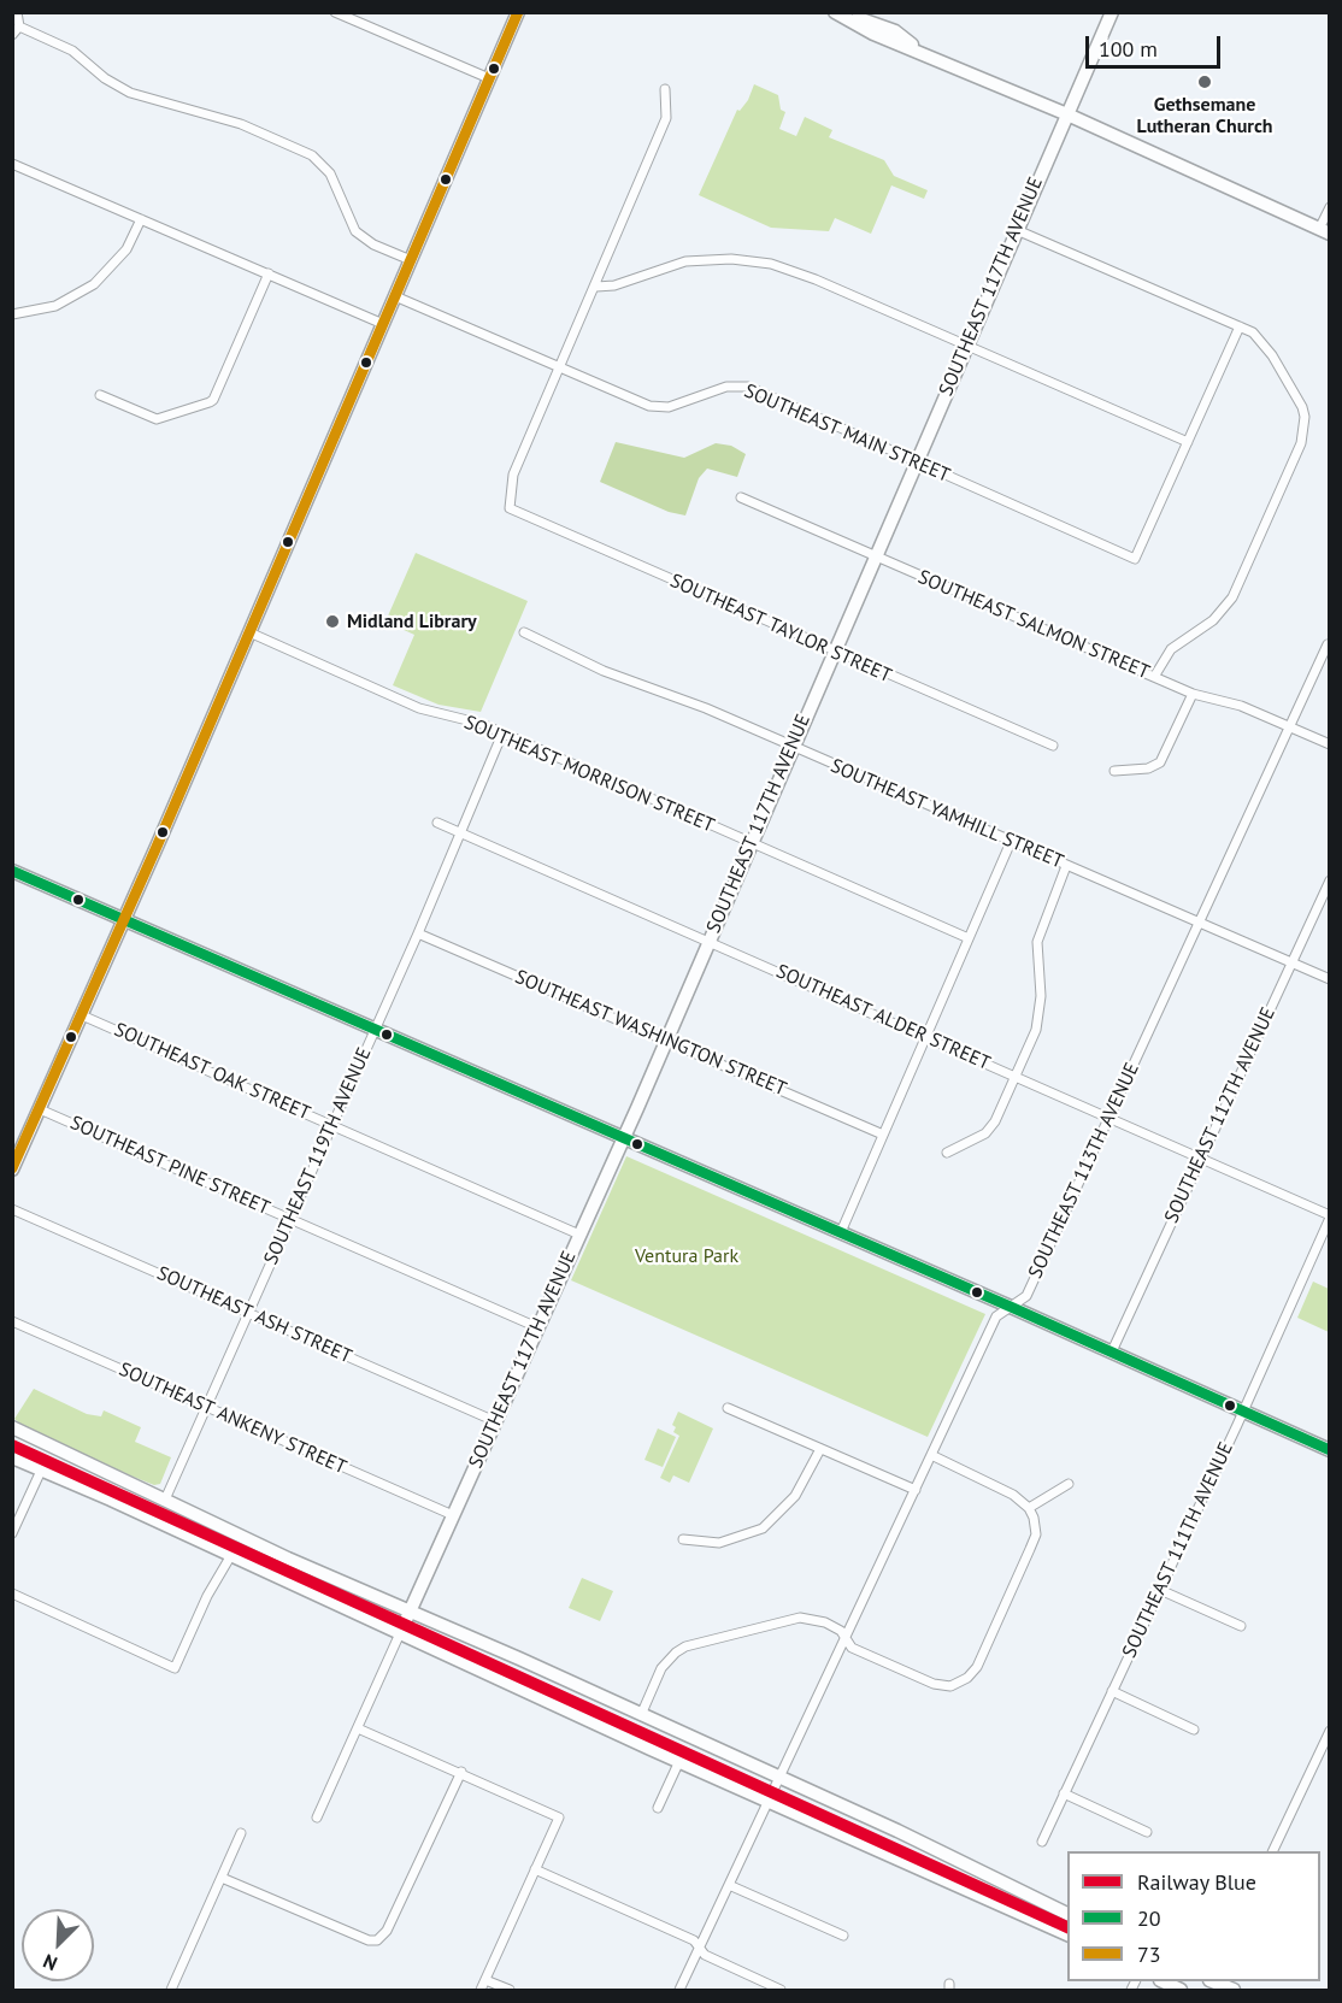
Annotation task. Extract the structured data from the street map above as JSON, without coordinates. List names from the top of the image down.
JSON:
{
  "streets": {
    "street": [
      "SOUTHEAST 117TH AVENUE",
      "SOUTHEAST MAIN STREET",
      "SOUTHEAST SALMON STREET",
      "SOUTHEAST TAYLOR STREET",
      "SOUTHEAST MORRISON STREET",
      "SOUTHEAST YAMHILL STREET",
      "SOUTHEAST ALDER STREET",
      "SOUTHEAST WASHINGTON STREET",
      "SOUTHEAST OAK STREET",
      "SOUTHEAST 112TH AVENUE",
      "SOUTHEAST 119TH AVENUE",
      "SOUTHEAST PINE STREET",
      "SOUTHEAST 113TH AVENUE",
      "SOUTHEAST ASH STREET",
      "SOUTHEAST ANKENY STREET",
      "SOUTHEAST 111TH AVENUE"
    ]
  },
  "crossings": [
    ["SOUTHEAST 117TH AVENUE", "SOUTHEAST MAIN STREET"],
    ["SOUTHEAST 117TH AVENUE", "SOUTHEAST SALMON STREET"],
    ["SOUTHEAST 117TH AVENUE", "SOUTHEAST TAYLOR STREET"],
    ["SOUTHEAST 117TH AVENUE", "SOUTHEAST MORRISON STREET"],
    ["SOUTHEAST 117TH AVENUE", "SOUTHEAST YAMHILL STREET"],
    ["SOUTHEAST 117TH AVENUE", "SOUTHEAST ALDER STREET"],
    ["SOUTHEAST 117TH AVENUE", "SOUTHEAST WASHINGTON STREET"],
    ["SOUTHEAST 117TH AVENUE", "SOUTHEAST OAK STREET"],
    ["SOUTHEAST 117TH AVENUE", "SOUTHEAST PINE STREET"],
    ["SOUTHEAST 117TH AVENUE", "SOUTHEAST ASH STREET"],
    ["SOUTHEAST 117TH AVENUE", "SOUTHEAST ANKENY STREET"],
    ["SOUTHEAST MAIN STREET", "SOUTHEAST TAYLOR STREET"],
    ["SOUTHEAST SALMON STREET", "SOUTHEAST 113TH AVENUE"],
    ["SOUTHEAST MORRISON STREET", "SOUTHEAST 119TH AVENUE"],
    ["SOUTHEAST YAMHILL STREET", "SOUTHEAST 112TH AVENUE"],
    ["SOUTHEAST YAMHILL STREET", "SOUTHEAST 113TH AVENUE"],
    ["SOUTHEAST ALDER STREET", "SOUTHEAST 112TH AVENUE"],
    ["SOUTHEAST ALDER STREET", "SOUTHEAST 119TH AVENUE"],
    ["SOUTHEAST ALDER STREET", "SOUTHEAST 113TH AVENUE"],
    ["SOUTHEAST ALDER STREET", "SOUTHEAST 111TH AVENUE"],
    ["SOUTHEAST WASHINGTON STREET", "SOUTHEAST 119TH AVENUE"],
    ["SOUTHEAST OAK STREET", "SOUTHEAST 119TH AVENUE"],
    ["SOUTHEAST 119TH AVENUE", "SOUTHEAST PINE STREET"],
    ["SOUTHEAST 119TH AVENUE", "SOUTHEAST ASH STREET"],
    ["SOUTHEAST 119TH AVENUE", "SOUTHEAST ANKENY STREET"]
  ],
  "parks": ["Ventura Park"],
  "places": ["Gethsemane Lutheran Church", "Midland Library"],
  "lines": ["transit line 73", "transit line 20", "rail line Blue"],
  "legend": ["Railway Blue", "20", "73"],
  "scale_bar": "100 m",
  "north": "bottom left"
}
